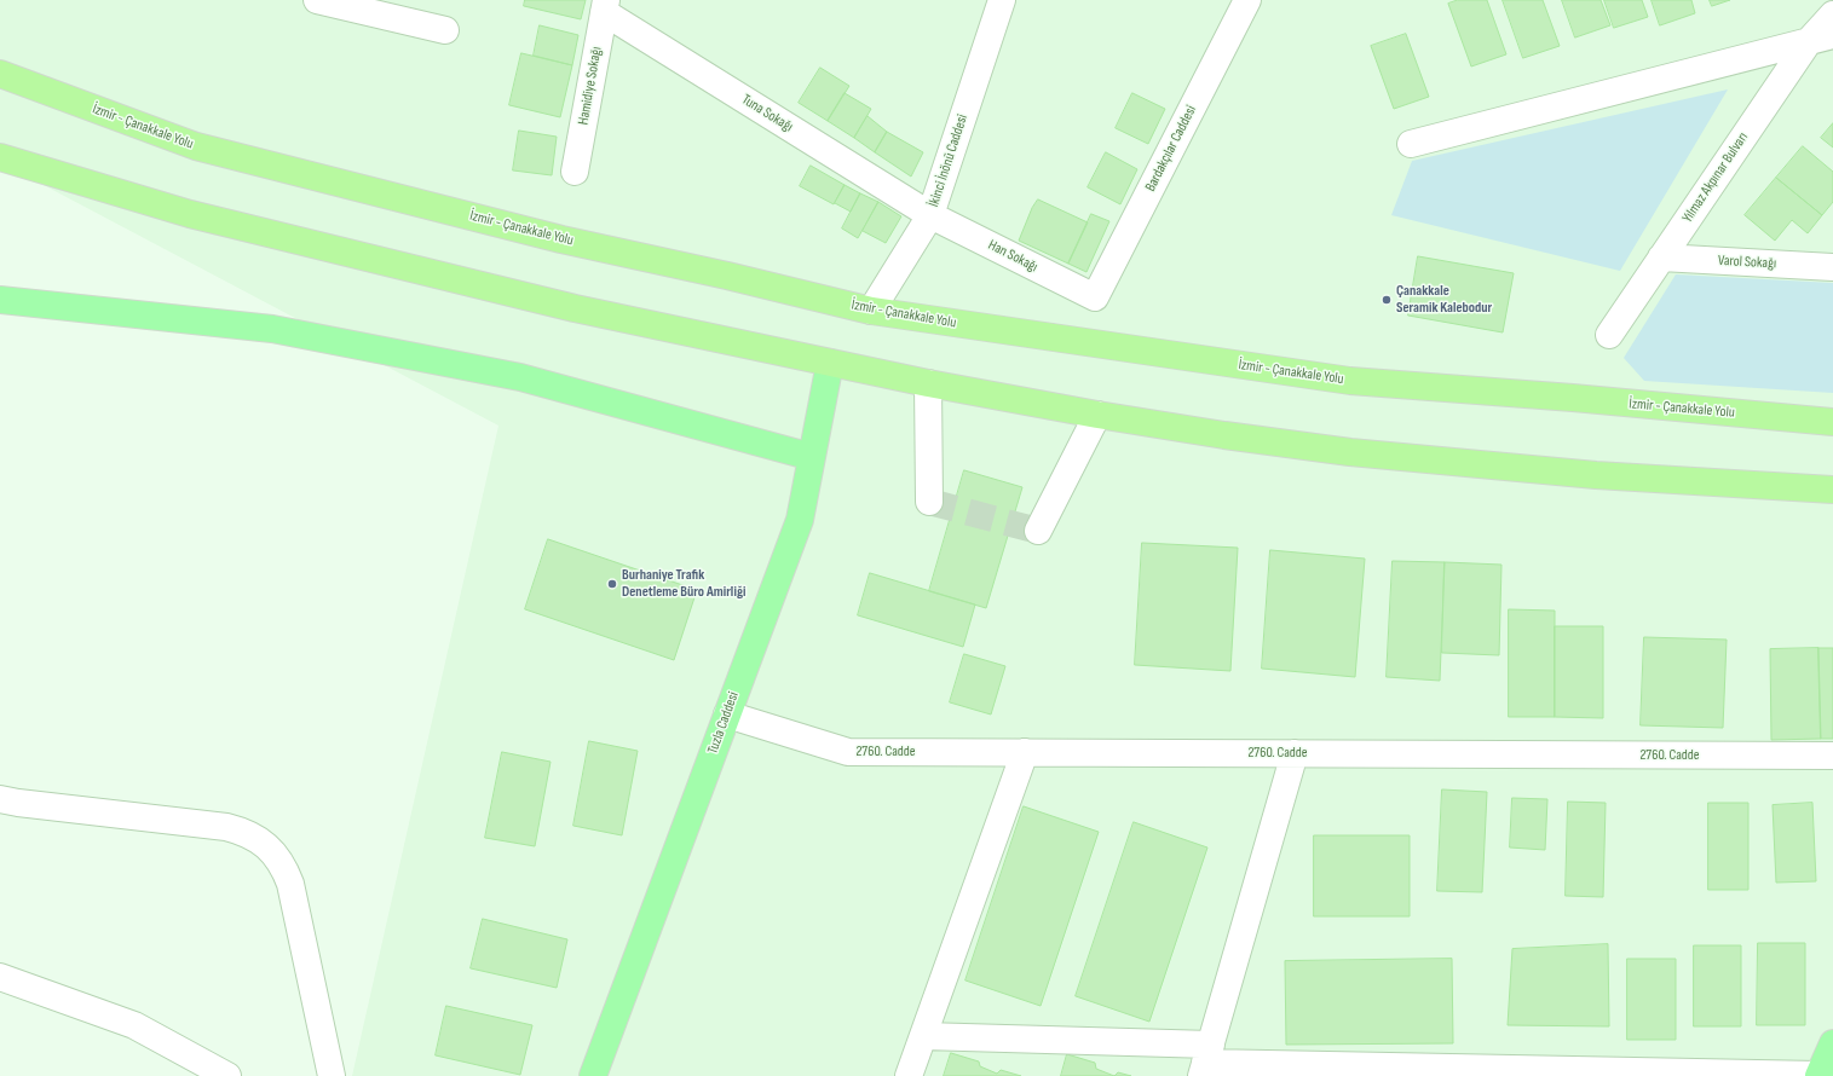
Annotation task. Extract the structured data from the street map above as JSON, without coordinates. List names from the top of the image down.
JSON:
{
  "streets": {
    "highway": ["İzmir - Çanakkale Yolu"],
    "main road": ["Tuzla Caddesi"],
    "street": [
      "Hamidiye Sokağı",
      "Tuna Sokağı",
      "Bardakçılar Caddesi",
      "İkinci İnönü Caddesi",
      "Yılmaz Akpınar Bulvarı",
      "Han Sokağı",
      "Varol Sokağı",
      "2760. Cadde"
    ]
  },
  "crossings": [
    ["Hamidiye Sokağı", "Tuna Sokağı"],
    ["Tuna Sokağı", "İkinci İnönü Caddesi"],
    ["Tuna Sokağı", "Han Sokağı"],
    ["İzmir - Çanakkale Yolu", "İkinci İnönü Caddesi"],
    ["Bardakçılar Caddesi", "Han Sokağı"],
    ["İkinci İnönü Caddesi", "Han Sokağı"],
    ["Yılmaz Akpınar Bulvarı", "Varol Sokağı"],
    ["Tuzla Caddesi", "2760. Cadde"]
  ],
  "places": ["Çanakkale Seramik Kalebodur", "Burhaniye Trafik Denetleme Büro Amirliği"]
}
